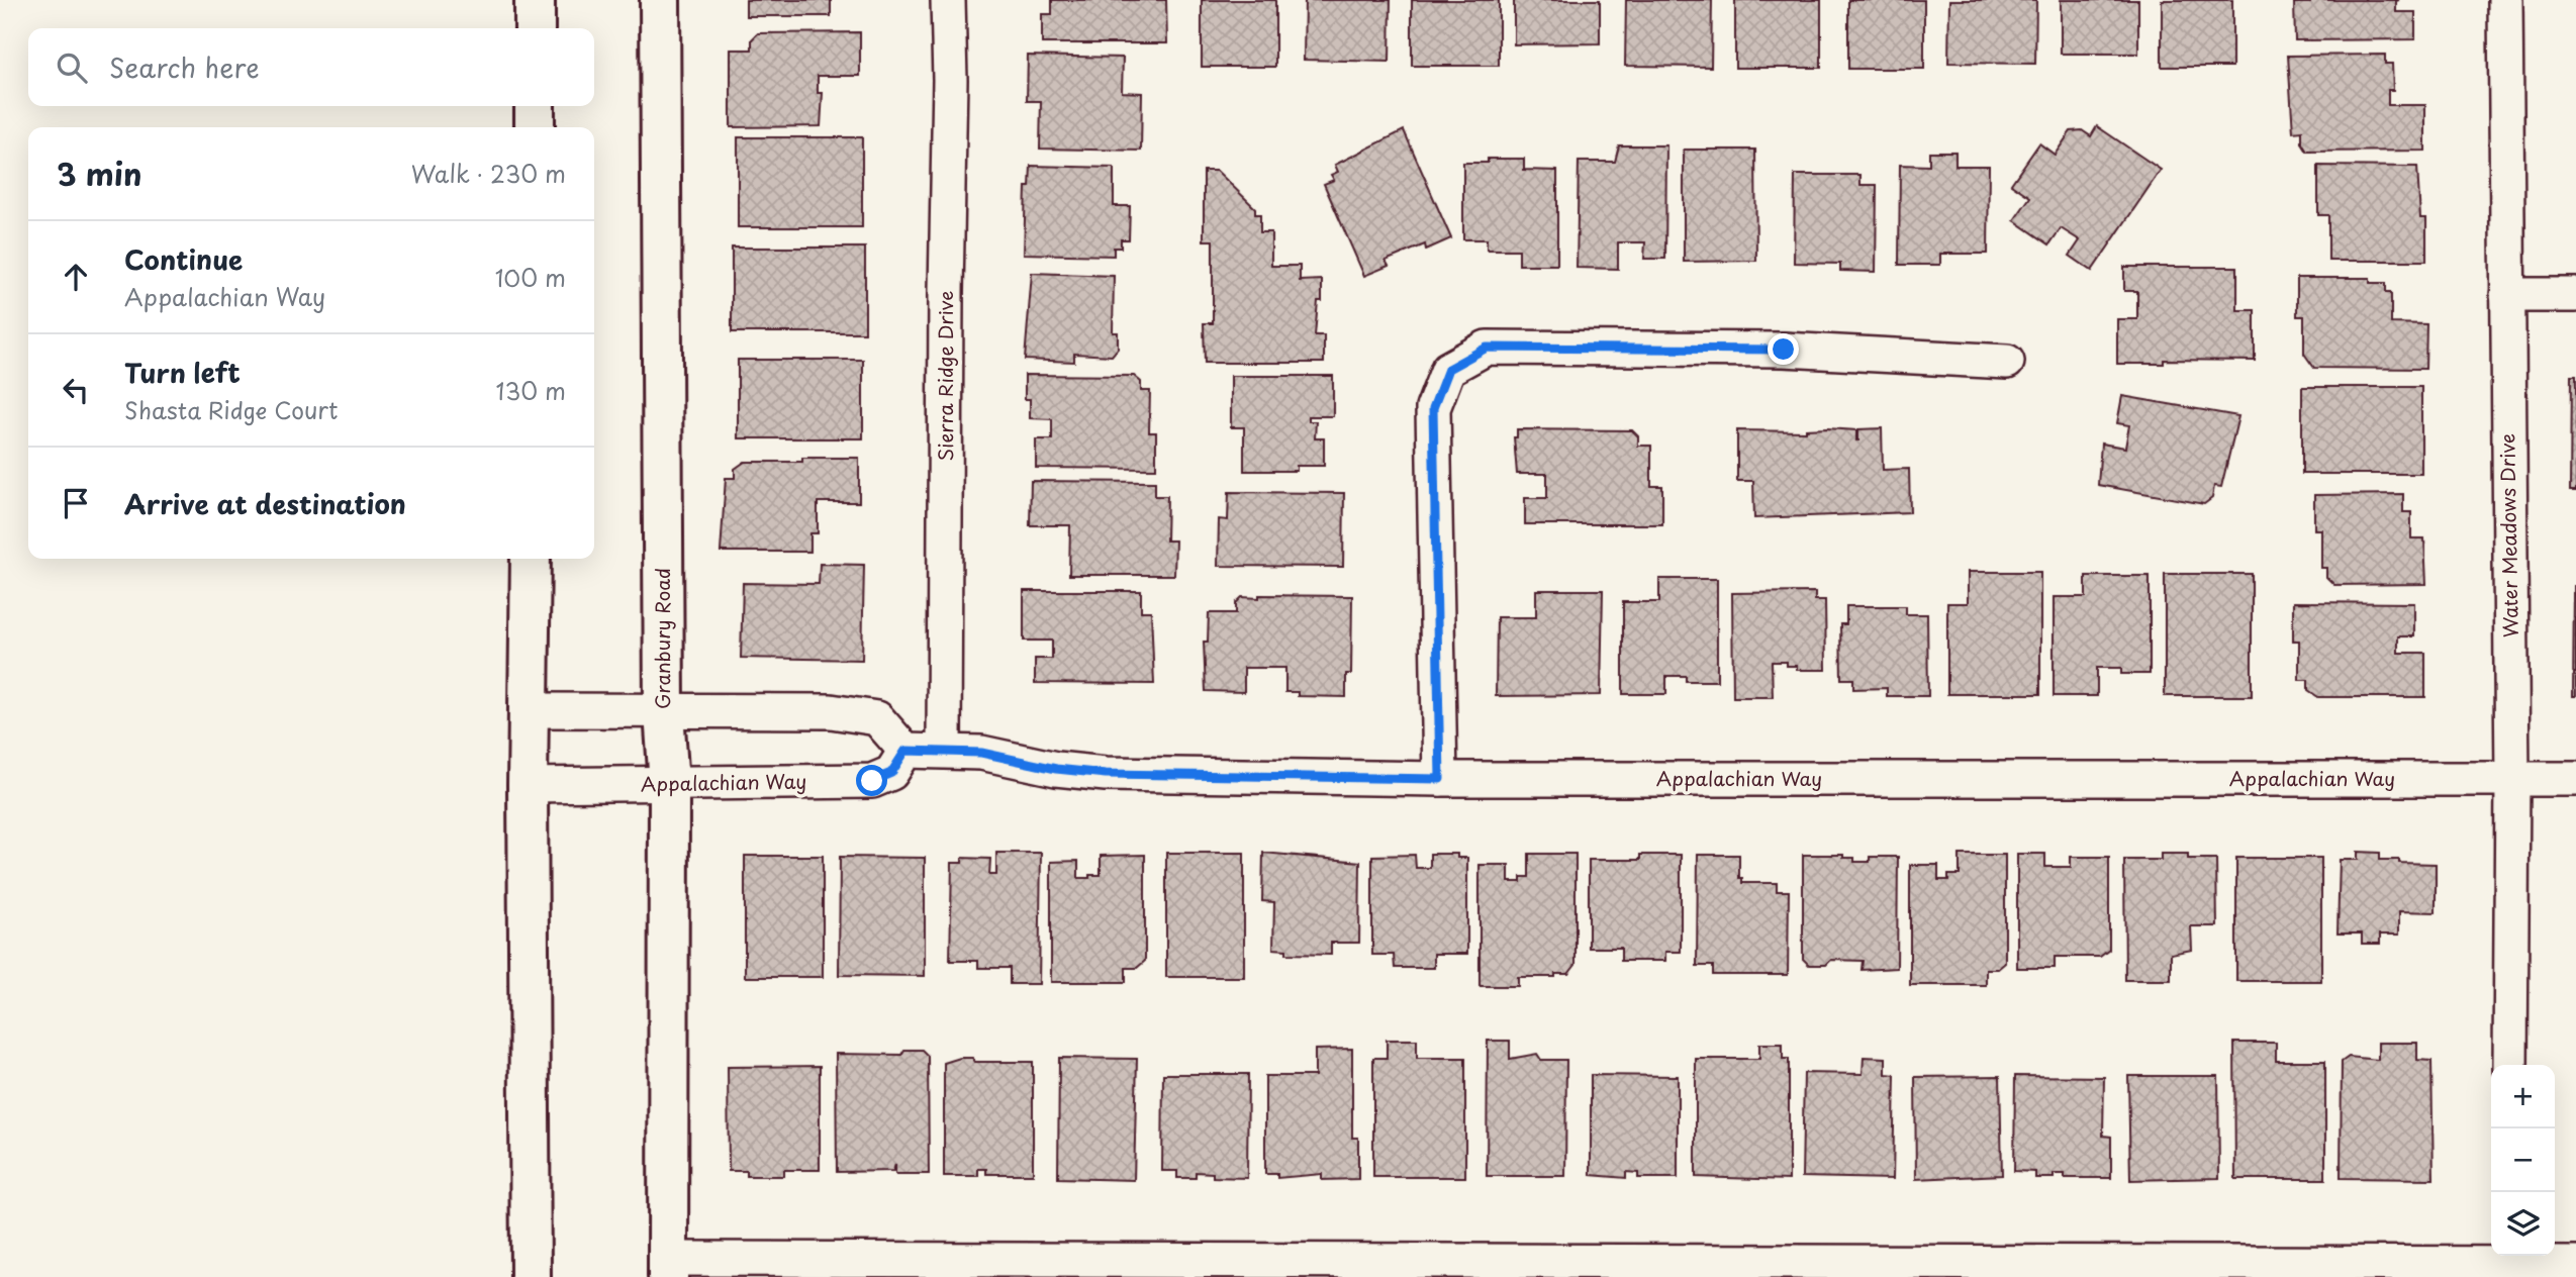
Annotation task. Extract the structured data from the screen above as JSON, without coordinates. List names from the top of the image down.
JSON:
{
  "streets": {
    "main road": ["Granbury Road"],
    "street": ["Sierra Ridge Drive", "Water Meadows Drive", "Appalachian Way"]
  },
  "crossings": [
    ["Sierra Ridge Drive", "Appalachian Way"],
    ["Water Meadows Drive", "Appalachian Way"],
    ["Granbury Road", "Appalachian Way"]
  ],
  "page": {
    "search": "Search here",
    "heading": ["3 min", "Walk · 230 m"],
    "list": [
      ["Continue", "Appalachian Way", "100 m"],
      ["Turn left", "Shasta Ridge Court", "130 m"],
      "Arrive at destination"
    ],
    "map_buttons": ["+", "−"]
  }
}
